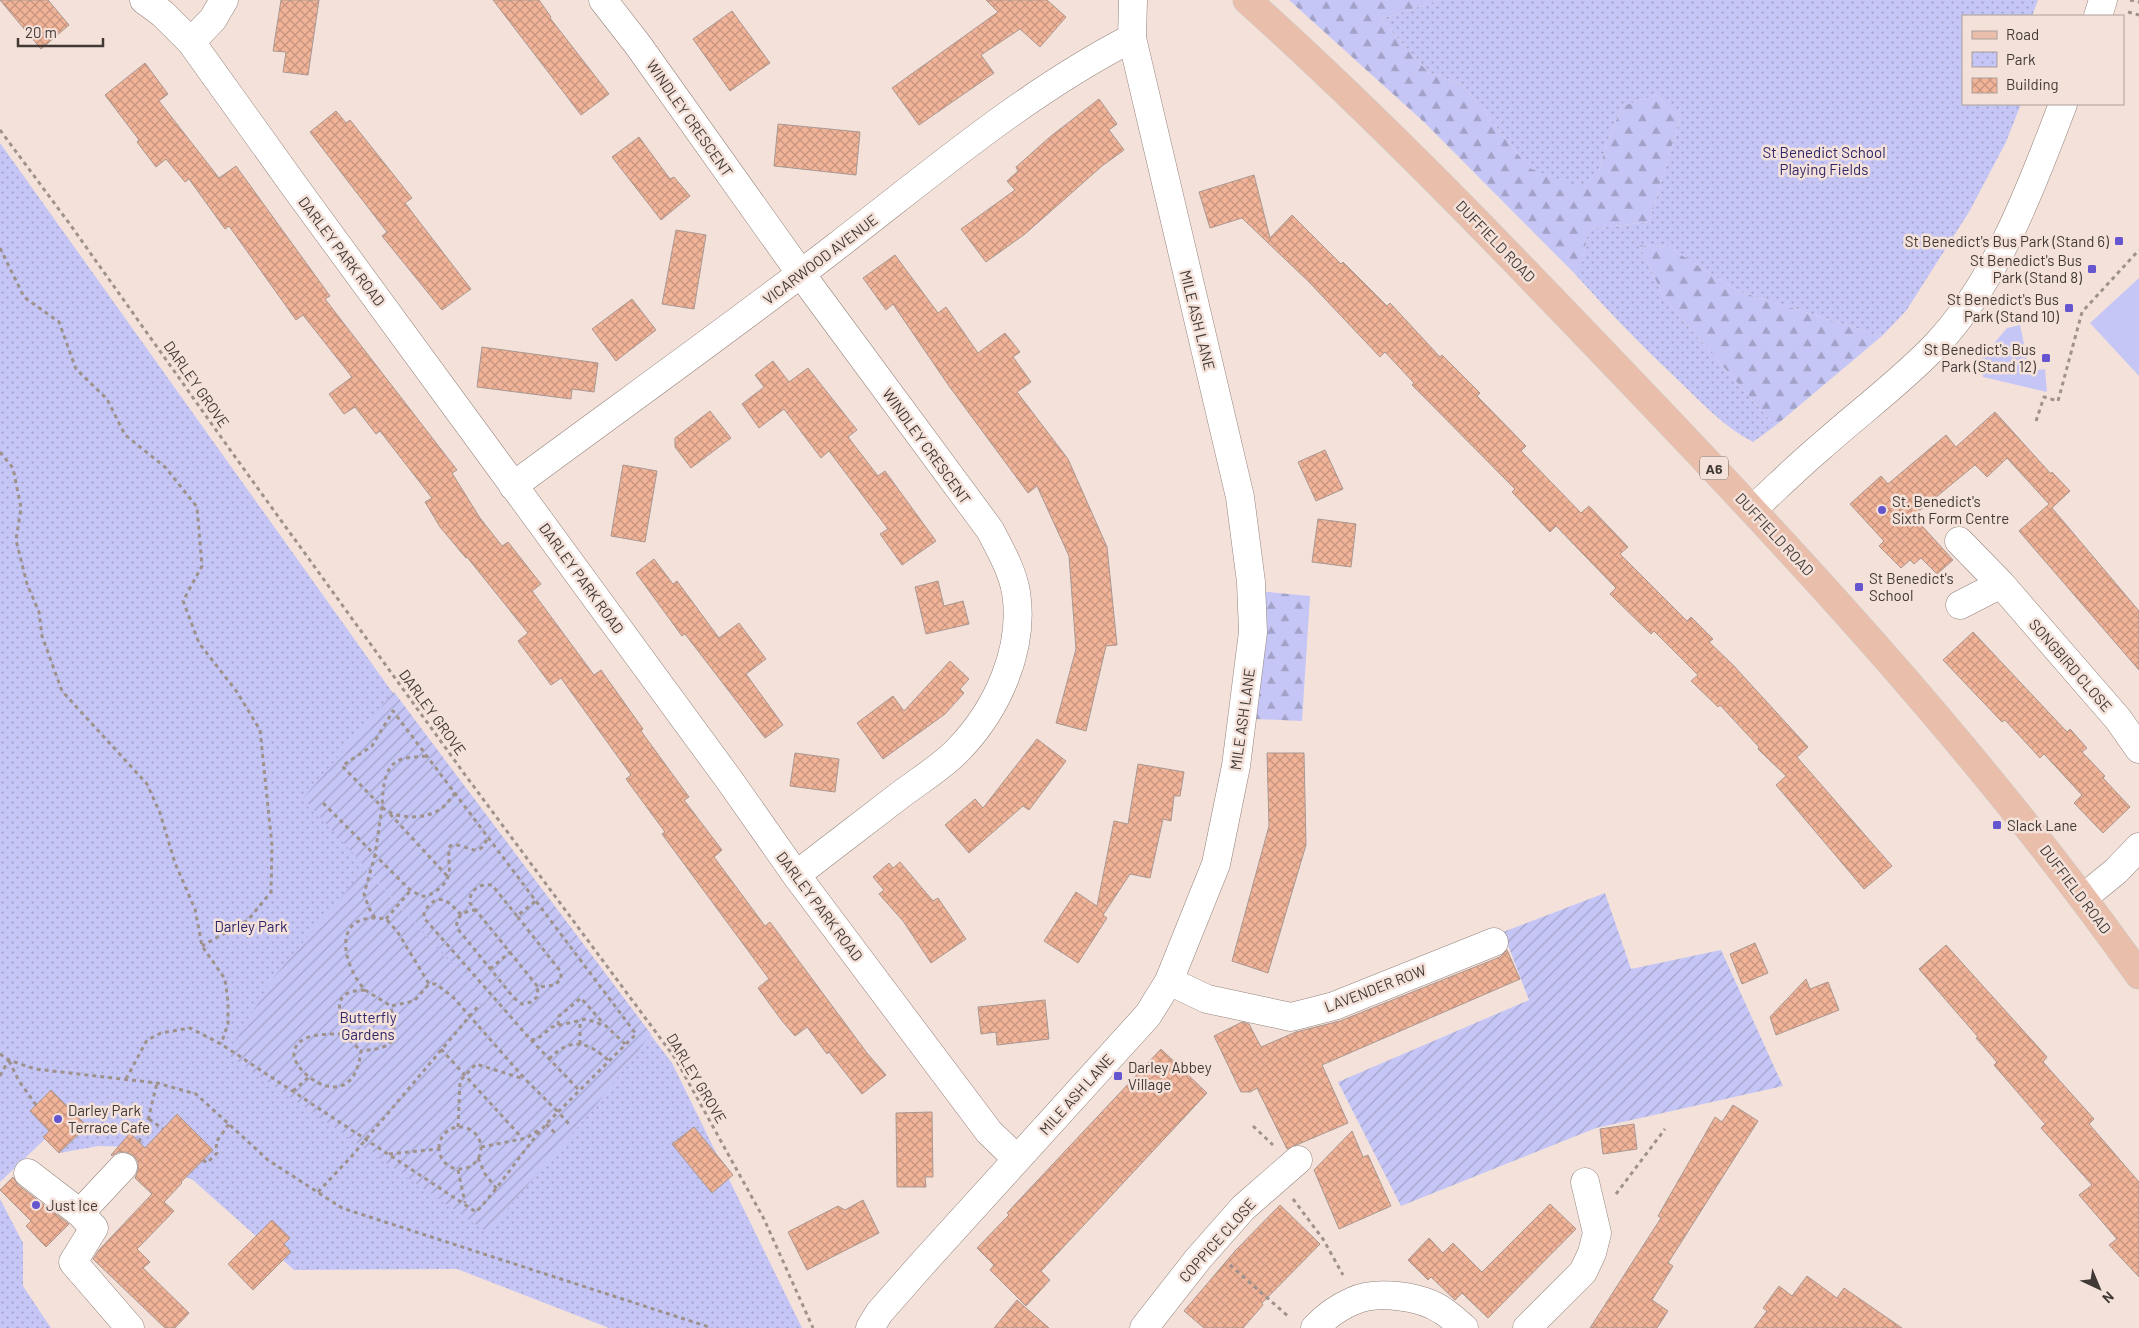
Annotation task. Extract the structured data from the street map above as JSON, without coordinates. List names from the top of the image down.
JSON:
{
  "streets": {
    "main road": ["DUFFIELD ROAD", "A6"],
    "street": [
      "WINDLEY CRESCENT",
      "DARLEY PARK ROAD",
      "VICARWOOD AVENUE",
      "MILE ASH LANE",
      "SONGBIRD CLOSE",
      "LAVENDER ROW",
      "COPPICE CLOSE"
    ],
    "path": ["DARLEY GROVE"]
  },
  "crossings": [
    ["WINDLEY CRESCENT", "DARLEY PARK ROAD"],
    ["WINDLEY CRESCENT", "VICARWOOD AVENUE"],
    ["DARLEY PARK ROAD", "VICARWOOD AVENUE"],
    ["DARLEY PARK ROAD", "MILE ASH LANE"],
    ["VICARWOOD AVENUE", "MILE ASH LANE"],
    ["MILE ASH LANE", "LAVENDER ROW"]
  ],
  "parks": ["St Benedict School Playing Fields", "Darley Park", "Butterfly Gardens"],
  "places": {
    "transit": [
      "St Benedict's Bus Park (Stand 6)",
      "St Benedict's Bus Park (Stand 8)",
      "St Benedict's Bus Park (Stand 10)",
      "St Benedict's Bus Park (Stand 12)",
      "St Benedict's School",
      "Slack Lane",
      "Darley Abbey Village"
    ],
    "other": ["St. Benedict's Sixth Form Centre", "Darley Park Terrace Cafe", "Just Ice"]
  },
  "legend": ["Road", "Park", "Building"],
  "scale_bar": "20 m",
  "north": "bottom right"
}
